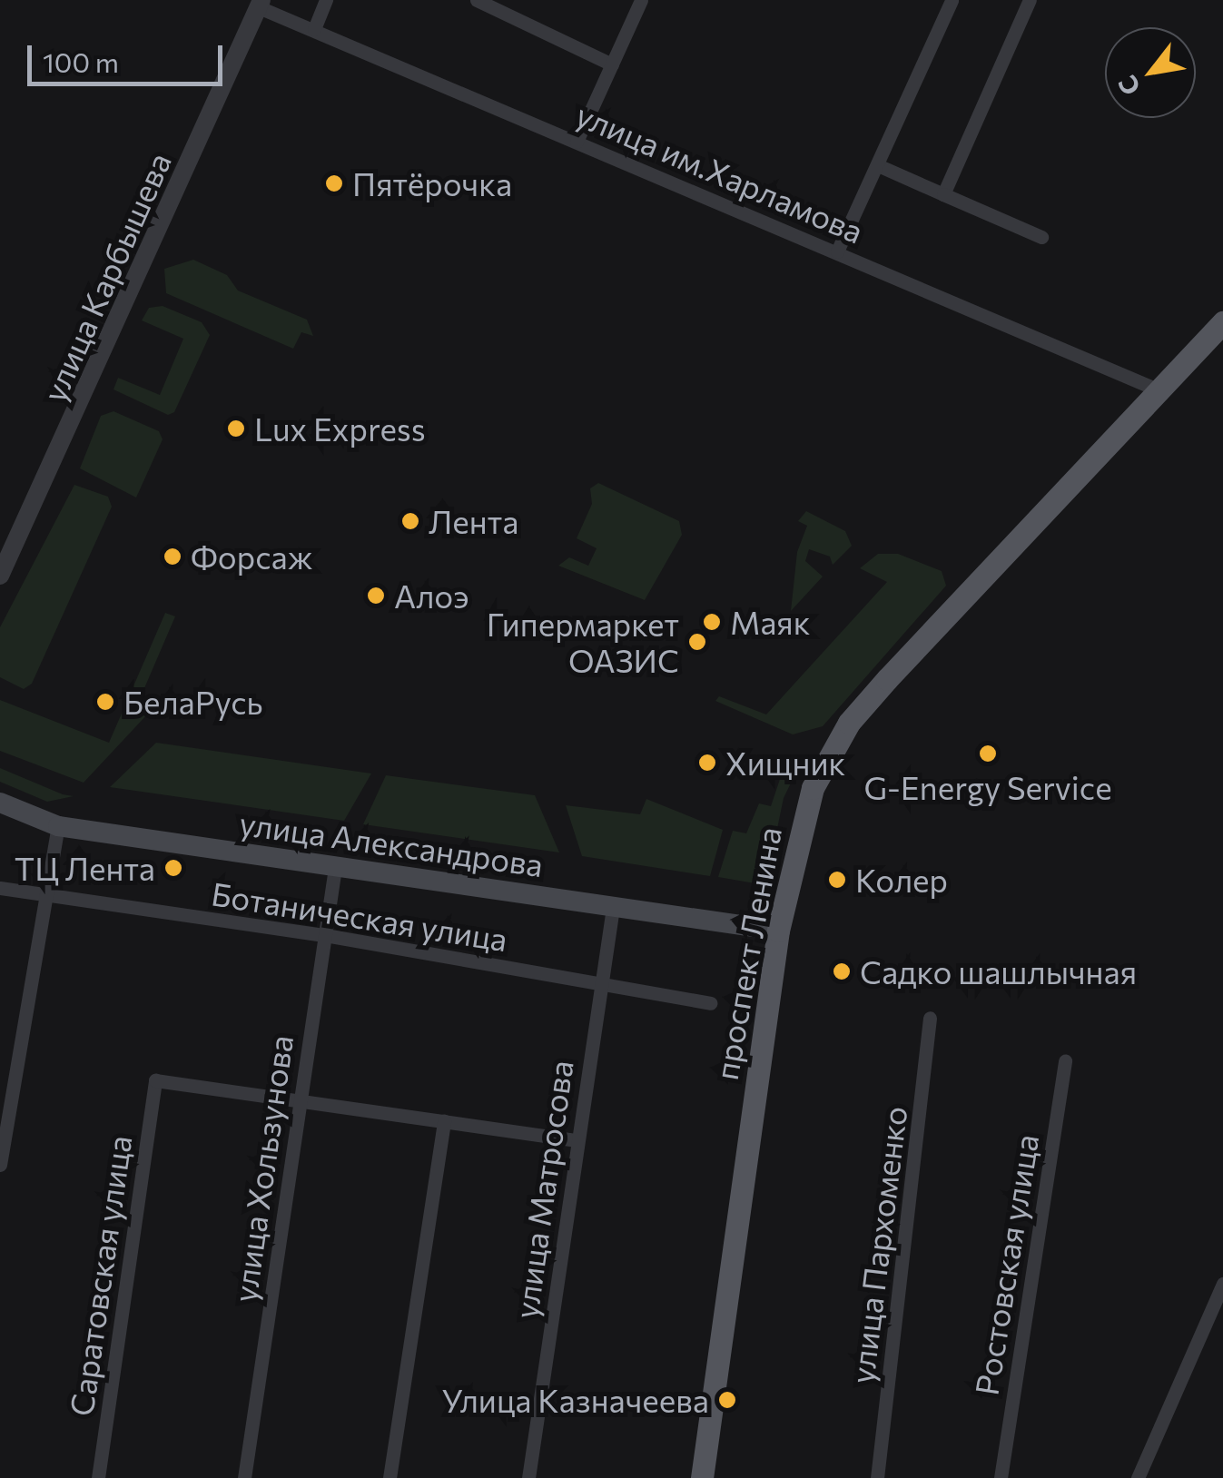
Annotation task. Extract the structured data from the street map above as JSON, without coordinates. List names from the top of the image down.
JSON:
{
  "streets": {
    "main road": ["улица Александрова", "проспект Ленина"],
    "street": [
      "улица им.Харламова",
      "улица Карбышева",
      "Ботаническая улица",
      "улица Хользунова",
      "улица Матросова",
      "улица Пархоменко",
      "Ростовская улица",
      "Саратовская улица"
    ]
  },
  "crossings": [
    ["улица им.Харламова", "улица Карбышева"],
    ["улица им.Харламова", "проспект Ленина"],
    ["улица Александрова", "проспект Ленина"],
    ["улица Александрова", "улица Хользунова"],
    ["улица Александрова", "улица Матросова"],
    ["Ботаническая улица", "улица Хользунова"],
    ["Ботаническая улица", "улица Матросова"],
    ["улица Хользунова", "Саратовская улица"]
  ],
  "places": [
    "Пятёрочка",
    "Lux Express",
    "Лента",
    "Форсаж",
    "Алоэ",
    "Маяк",
    "Гипермаркет ОАЗИС",
    "БелаРусь",
    "G-Energy Service",
    "Хищник",
    "ТЦ Лента",
    "Колер",
    "Садко шашлычная",
    "Улица Казначеева"
  ],
  "scale_bar": "100 m",
  "north": "bottom left"
}
